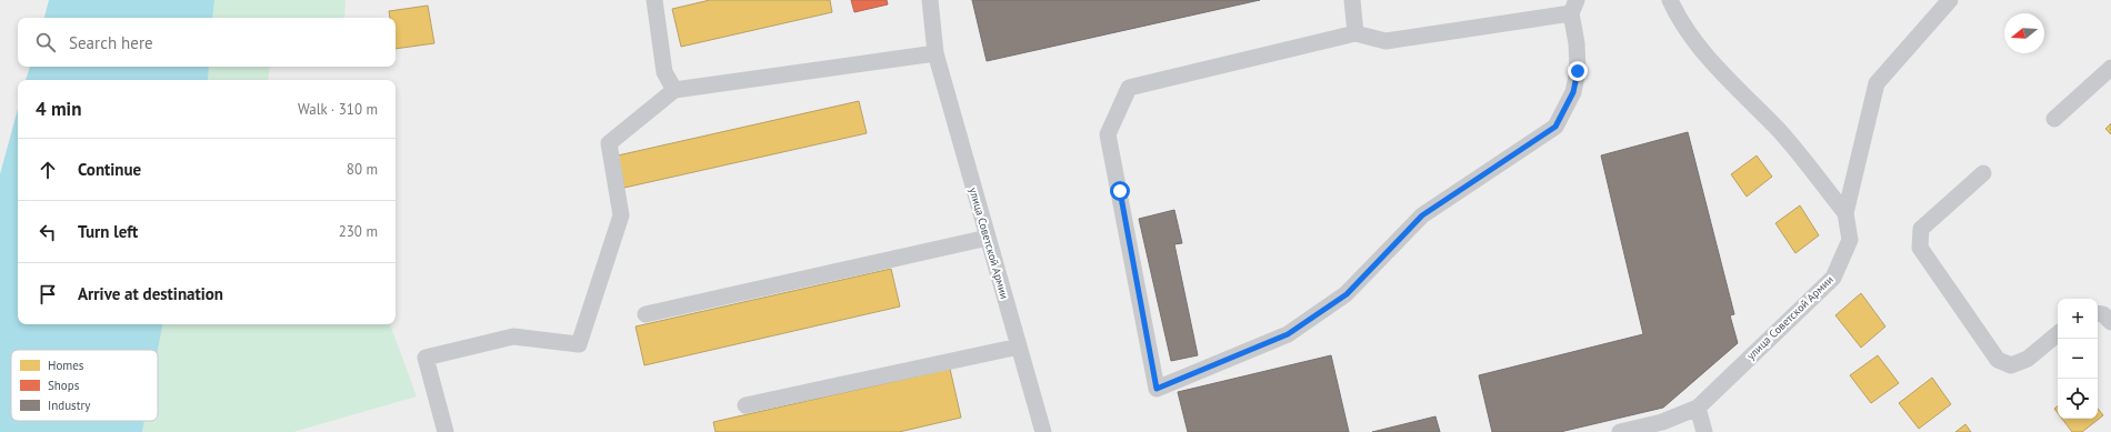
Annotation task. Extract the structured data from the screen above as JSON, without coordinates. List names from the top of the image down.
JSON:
{
  "streets": {
    "street": ["улица Советской Армии"]
  },
  "legend": ["Homes", "Shops", "Industry"],
  "north": "left",
  "page": {
    "search": "Search here",
    "heading": ["4 min", "Walk · 310 m"],
    "list": [
      ["Continue", "80 m"],
      ["Turn left", "230 m"],
      "Arrive at destination"
    ],
    "map_buttons": ["+", "−"]
  }
}
